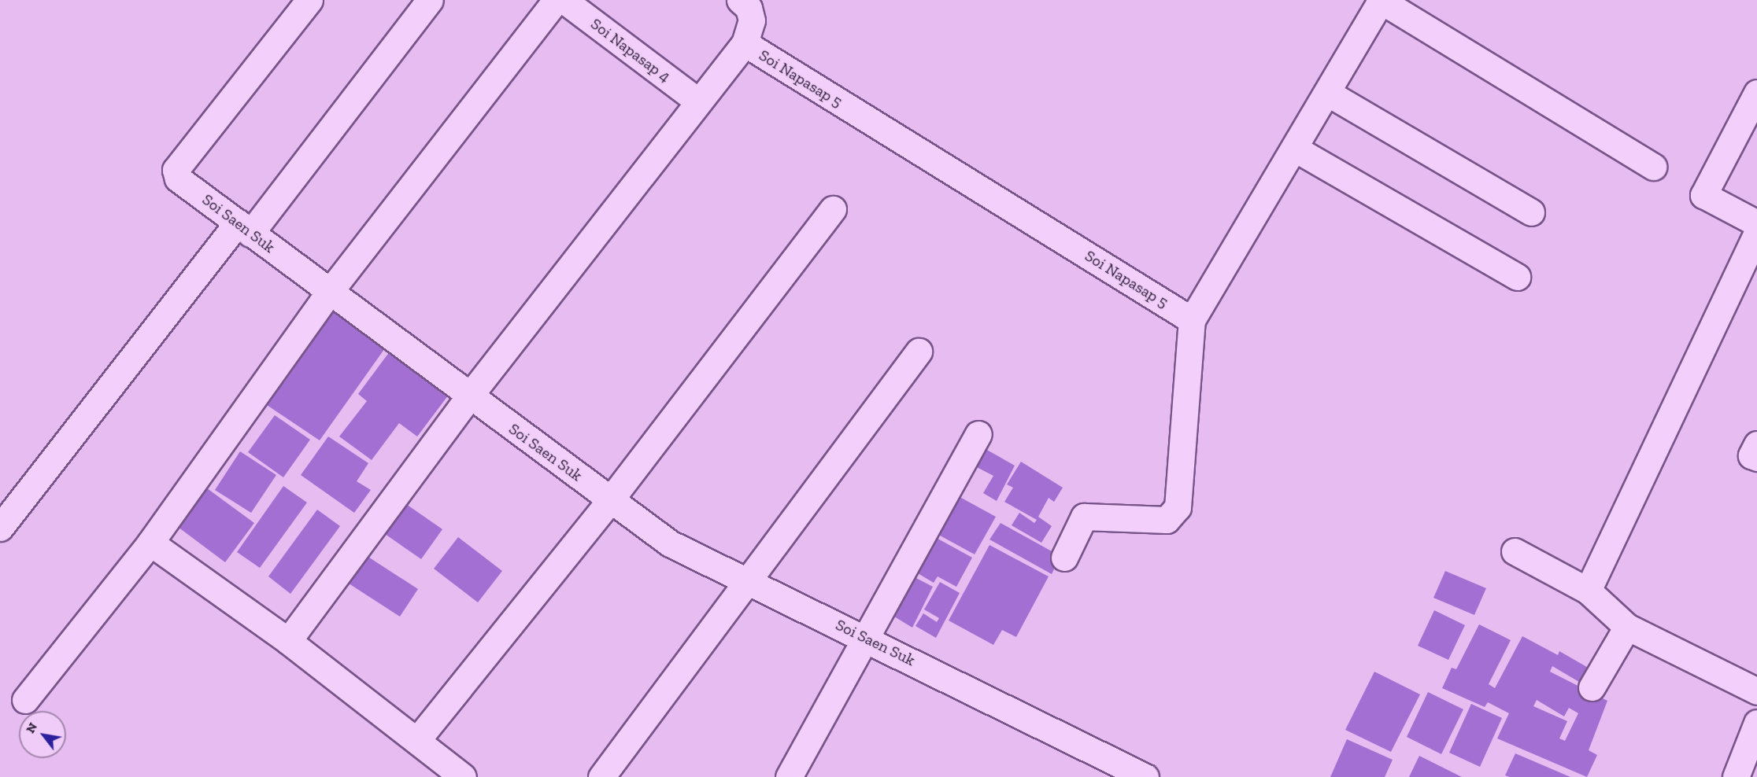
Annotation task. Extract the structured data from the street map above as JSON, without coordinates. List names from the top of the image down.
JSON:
{
  "streets": {
    "street": ["Soi Napasap 4", "Soi Napasap 5", "Soi Saen Suk"]
  },
  "north": "top left"
}
